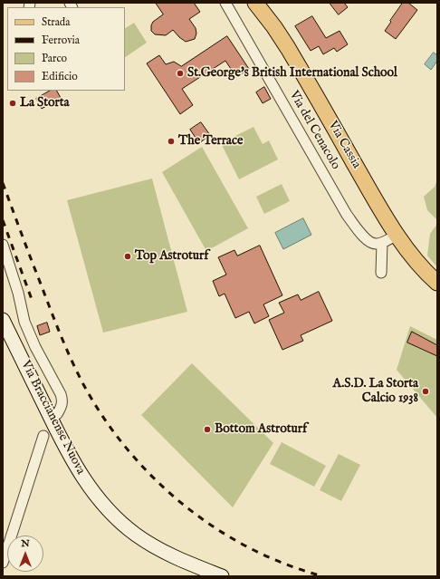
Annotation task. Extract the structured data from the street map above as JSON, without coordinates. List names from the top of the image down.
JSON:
{
  "streets": {
    "main road": ["Via Cassia", "Via Braccianense Nuova"],
    "street": ["Via del Cenacolo"]
  },
  "places": [
    "St.George's British International School",
    "La Storta",
    "The Terrace",
    "Top Astroturf",
    "A.S.D. La Storta Calcio 1938",
    "Bottom Astroturf"
  ],
  "legend": [
    "Strada",
    "Ferrovia",
    "Parco",
    "Edificio"
  ],
  "north": "top"
}
